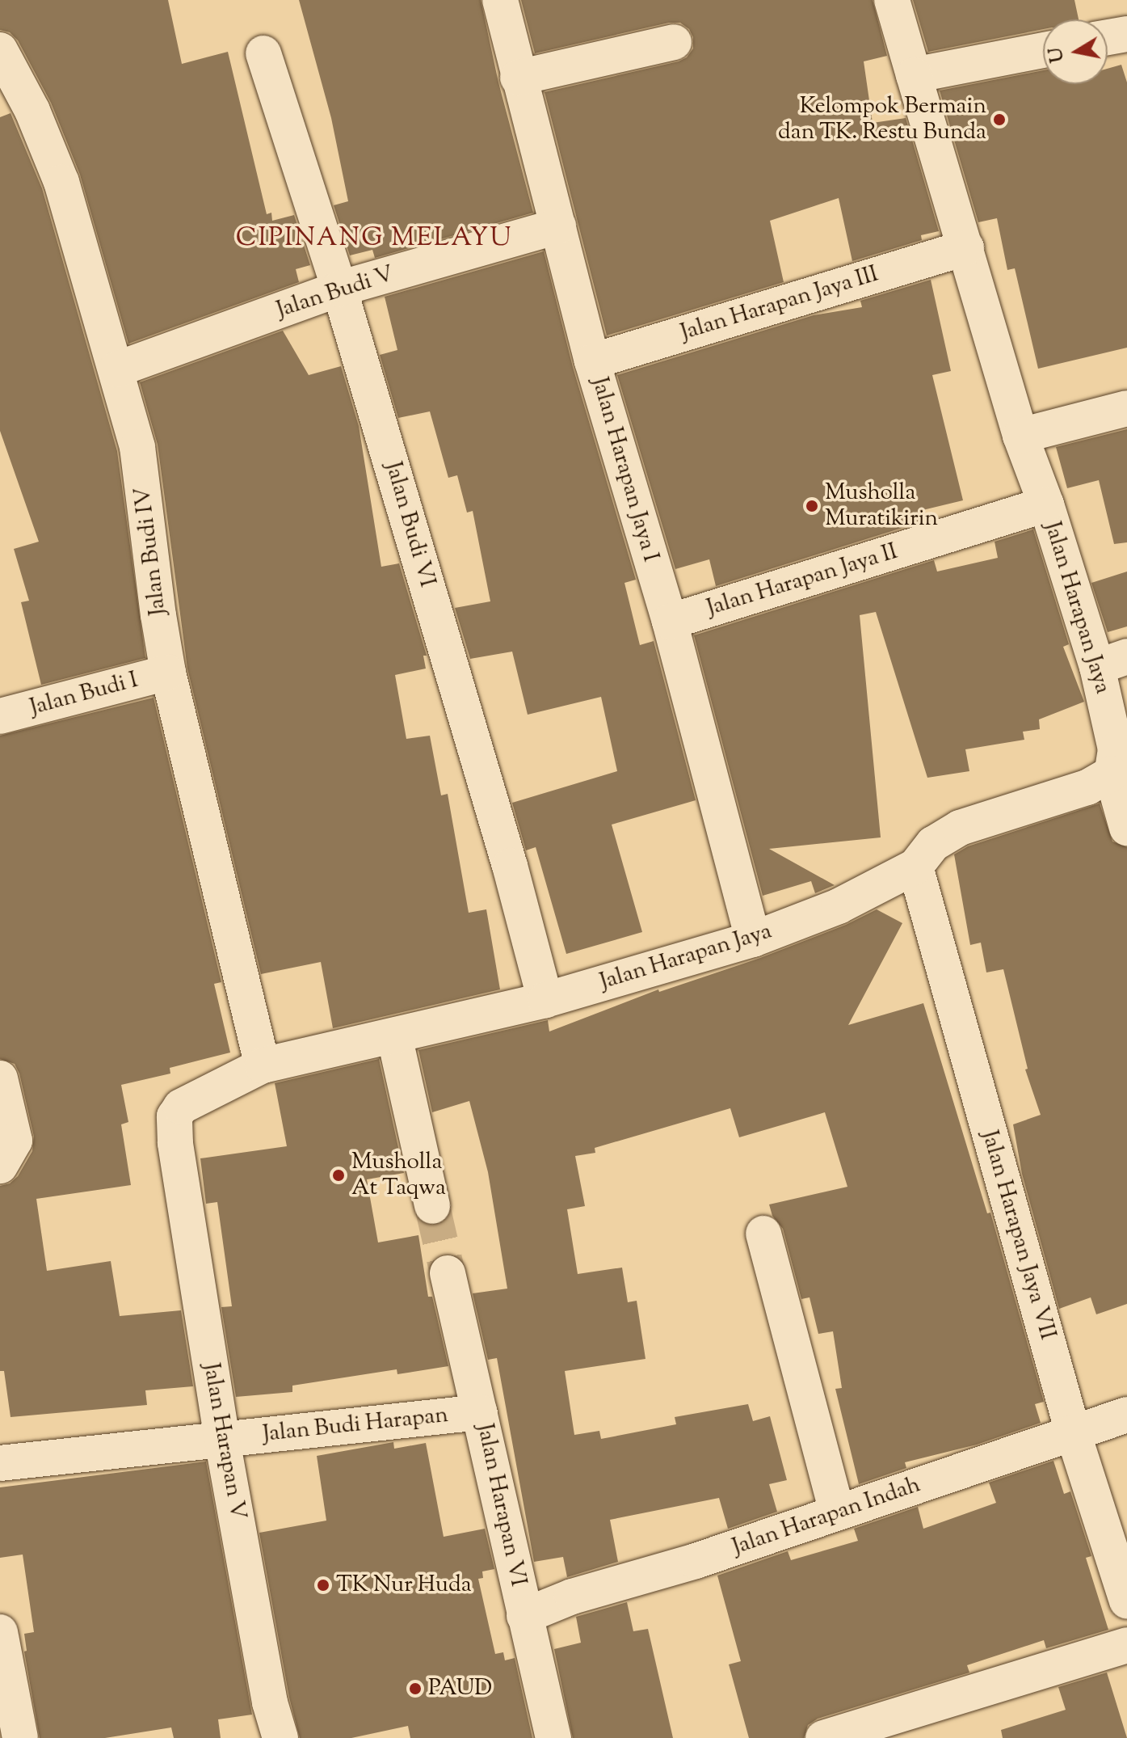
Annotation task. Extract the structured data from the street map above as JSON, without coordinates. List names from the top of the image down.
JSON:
{
  "streets": {
    "street": [
      "Jalan Budi V",
      "Jalan Harapan Jaya III",
      "Jalan Harapan Jaya I",
      "Jalan Budi VI",
      "Jalan Budi IV",
      "Jalan Harapan Jaya II",
      "Jalan Harapan Jaya",
      "Jalan Budi I",
      "Jalan Harapan Jaya VII",
      "Jalan Budi Harapan",
      "Jalan Harapan V",
      "Jalan Harapan VI",
      "Jalan Harapan Indah"
    ]
  },
  "crossings": [
    ["Jalan Budi V", "Jalan Harapan Jaya I"],
    ["Jalan Budi V", "Jalan Budi VI"],
    ["Jalan Budi V", "Jalan Budi IV"],
    ["Jalan Harapan Jaya III", "Jalan Harapan Jaya I"],
    ["Jalan Harapan Jaya III", "Jalan Harapan Jaya"],
    ["Jalan Harapan Jaya I", "Jalan Harapan Jaya II"],
    ["Jalan Harapan Jaya I", "Jalan Harapan Jaya"],
    ["Jalan Budi VI", "Jalan Harapan Jaya"],
    ["Jalan Budi IV", "Jalan Harapan Jaya"],
    ["Jalan Budi IV", "Jalan Budi I"],
    ["Jalan Harapan Jaya II", "Jalan Harapan Jaya"],
    ["Jalan Harapan Jaya", "Jalan Harapan Jaya VII"],
    ["Jalan Harapan Jaya", "Jalan Harapan V"],
    ["Jalan Harapan Jaya VII", "Jalan Harapan Indah"],
    ["Jalan Budi Harapan", "Jalan Harapan V"],
    ["Jalan Budi Harapan", "Jalan Harapan VI"],
    ["Jalan Harapan VI", "Jalan Harapan Indah"]
  ],
  "districts": ["CIPINANG MELAYU"],
  "places": [
    "Kelompok Bermain dan TK. Restu Bunda",
    "Musholla Muratikirin",
    "Musholla At Taqwa",
    "TK Nur Huda",
    "PAUD"
  ],
  "north": "left"
}
